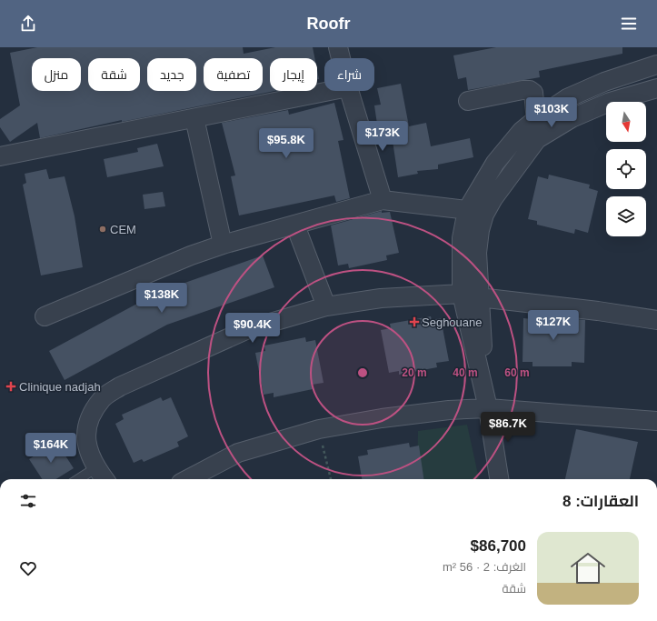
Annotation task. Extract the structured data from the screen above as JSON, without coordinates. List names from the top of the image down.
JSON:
{
  "places": {
    "other": ["CEM"],
    "health": ["Seghouane", "Clinique nadjah"]
  },
  "north": "bottom",
  "page": {
    "header": "Roofr",
    "chip": [
      "شراء",
      "إيجار",
      "تصفية",
      "جديد",
      "شقة",
      "منزل"
    ],
    "price": [
      "$103K",
      "$173K",
      "$95.8K",
      "$138K",
      "$127K",
      "$90.4K",
      "$86.7K",
      "$164K"
    ],
    "heading": "العقارات: 8",
    "list": [
      {
        "name": "$86,700",
        "note": "الغرف: 2 · 56 m² · شقة"
      }
    ]
  },
  "rings": ["20 m", "40 m", "60 m"]
}
